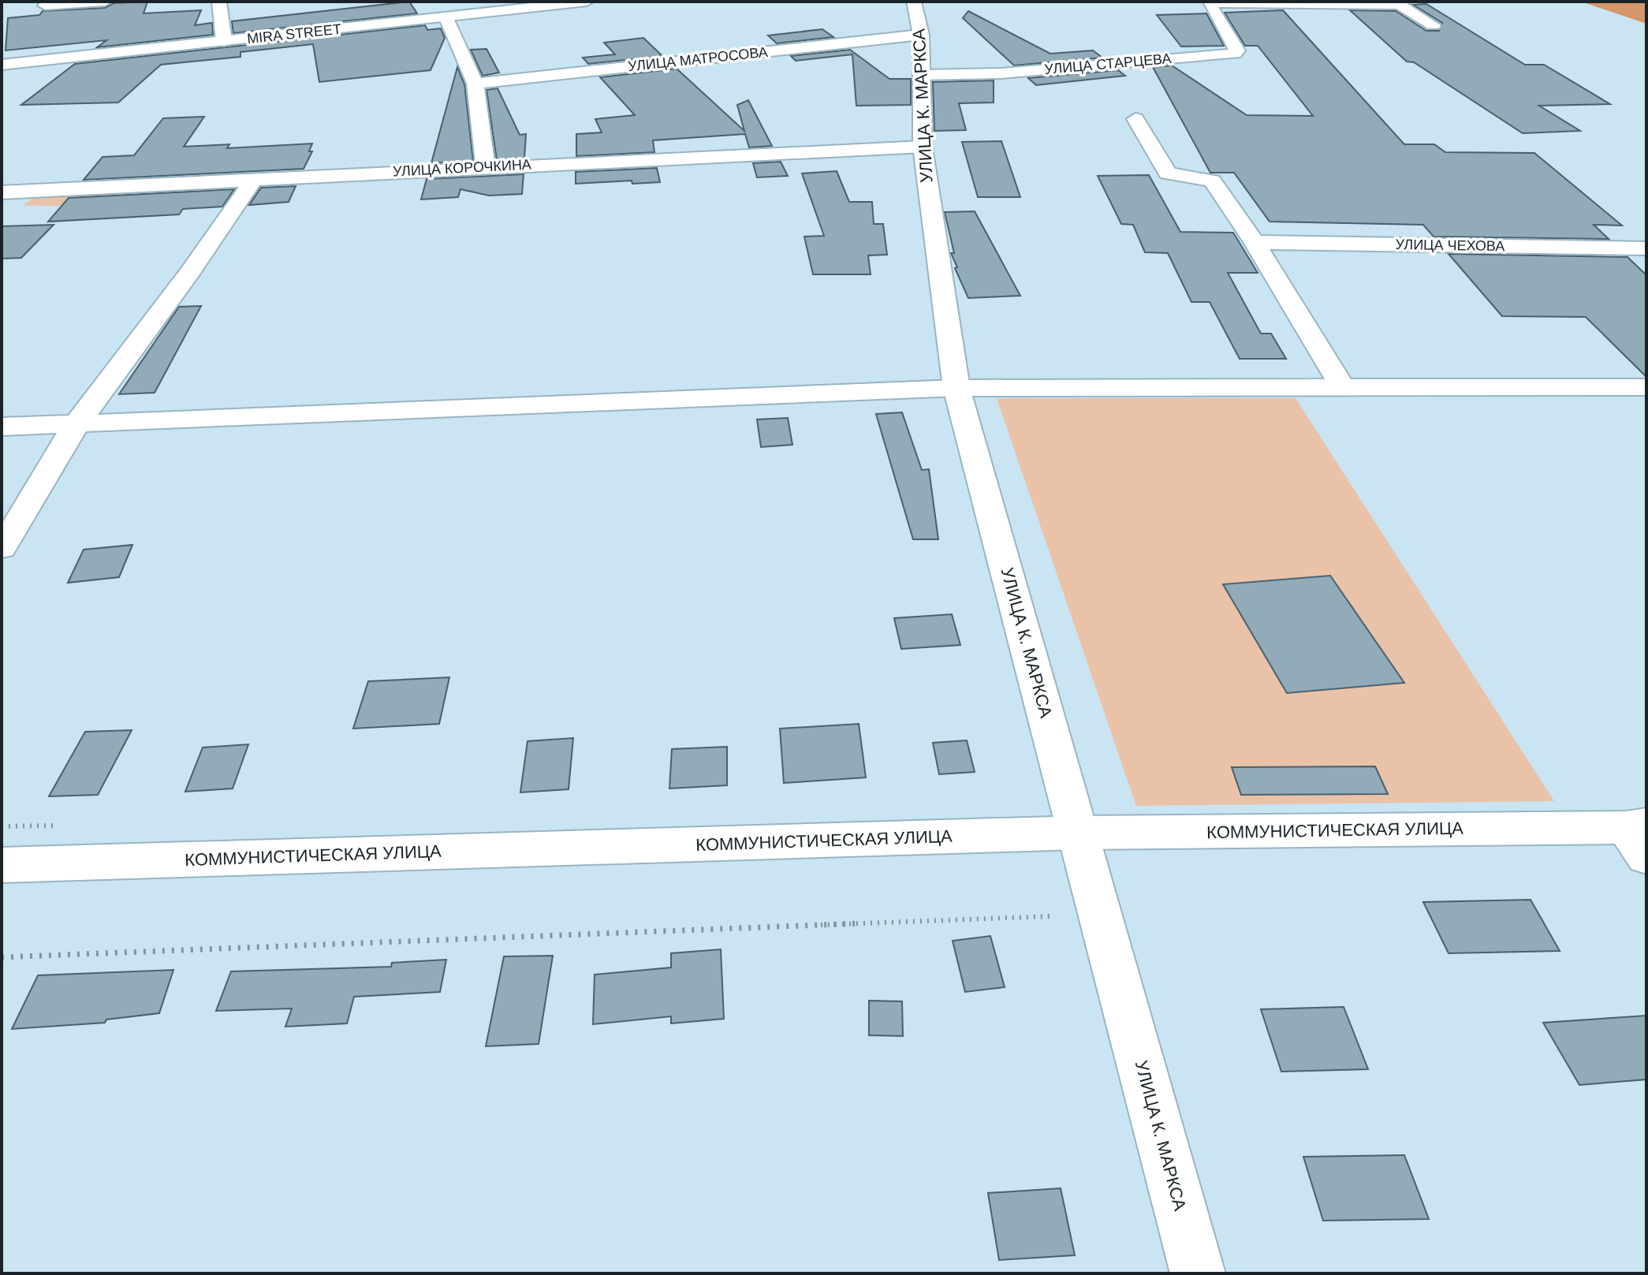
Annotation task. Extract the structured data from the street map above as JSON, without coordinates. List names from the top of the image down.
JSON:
{
  "streets": {
    "street": [
      "MIRA STREET",
      "УЛИЦА МАТРОСОВА",
      "УЛИЦА СТАРЦЕВА",
      "УЛИЦА К. МАРКСА",
      "УЛИЦА КОРОЧКИНА",
      "УЛИЦА ЧЕХОВА",
      "КОММУНИСТИЧЕСКАЯ УЛИЦА"
    ]
  },
  "crossings": [
    ["УЛИЦА МАТРОСОВА", "УЛИЦА К. МАРКСА"],
    ["УЛИЦА СТАРЦЕВА", "УЛИЦА К. МАРКСА"],
    ["УЛИЦА К. МАРКСА", "УЛИЦА КОРОЧКИНА"],
    ["УЛИЦА К. МАРКСА", "КОММУНИСТИЧЕСКАЯ УЛИЦА"]
  ]
}
